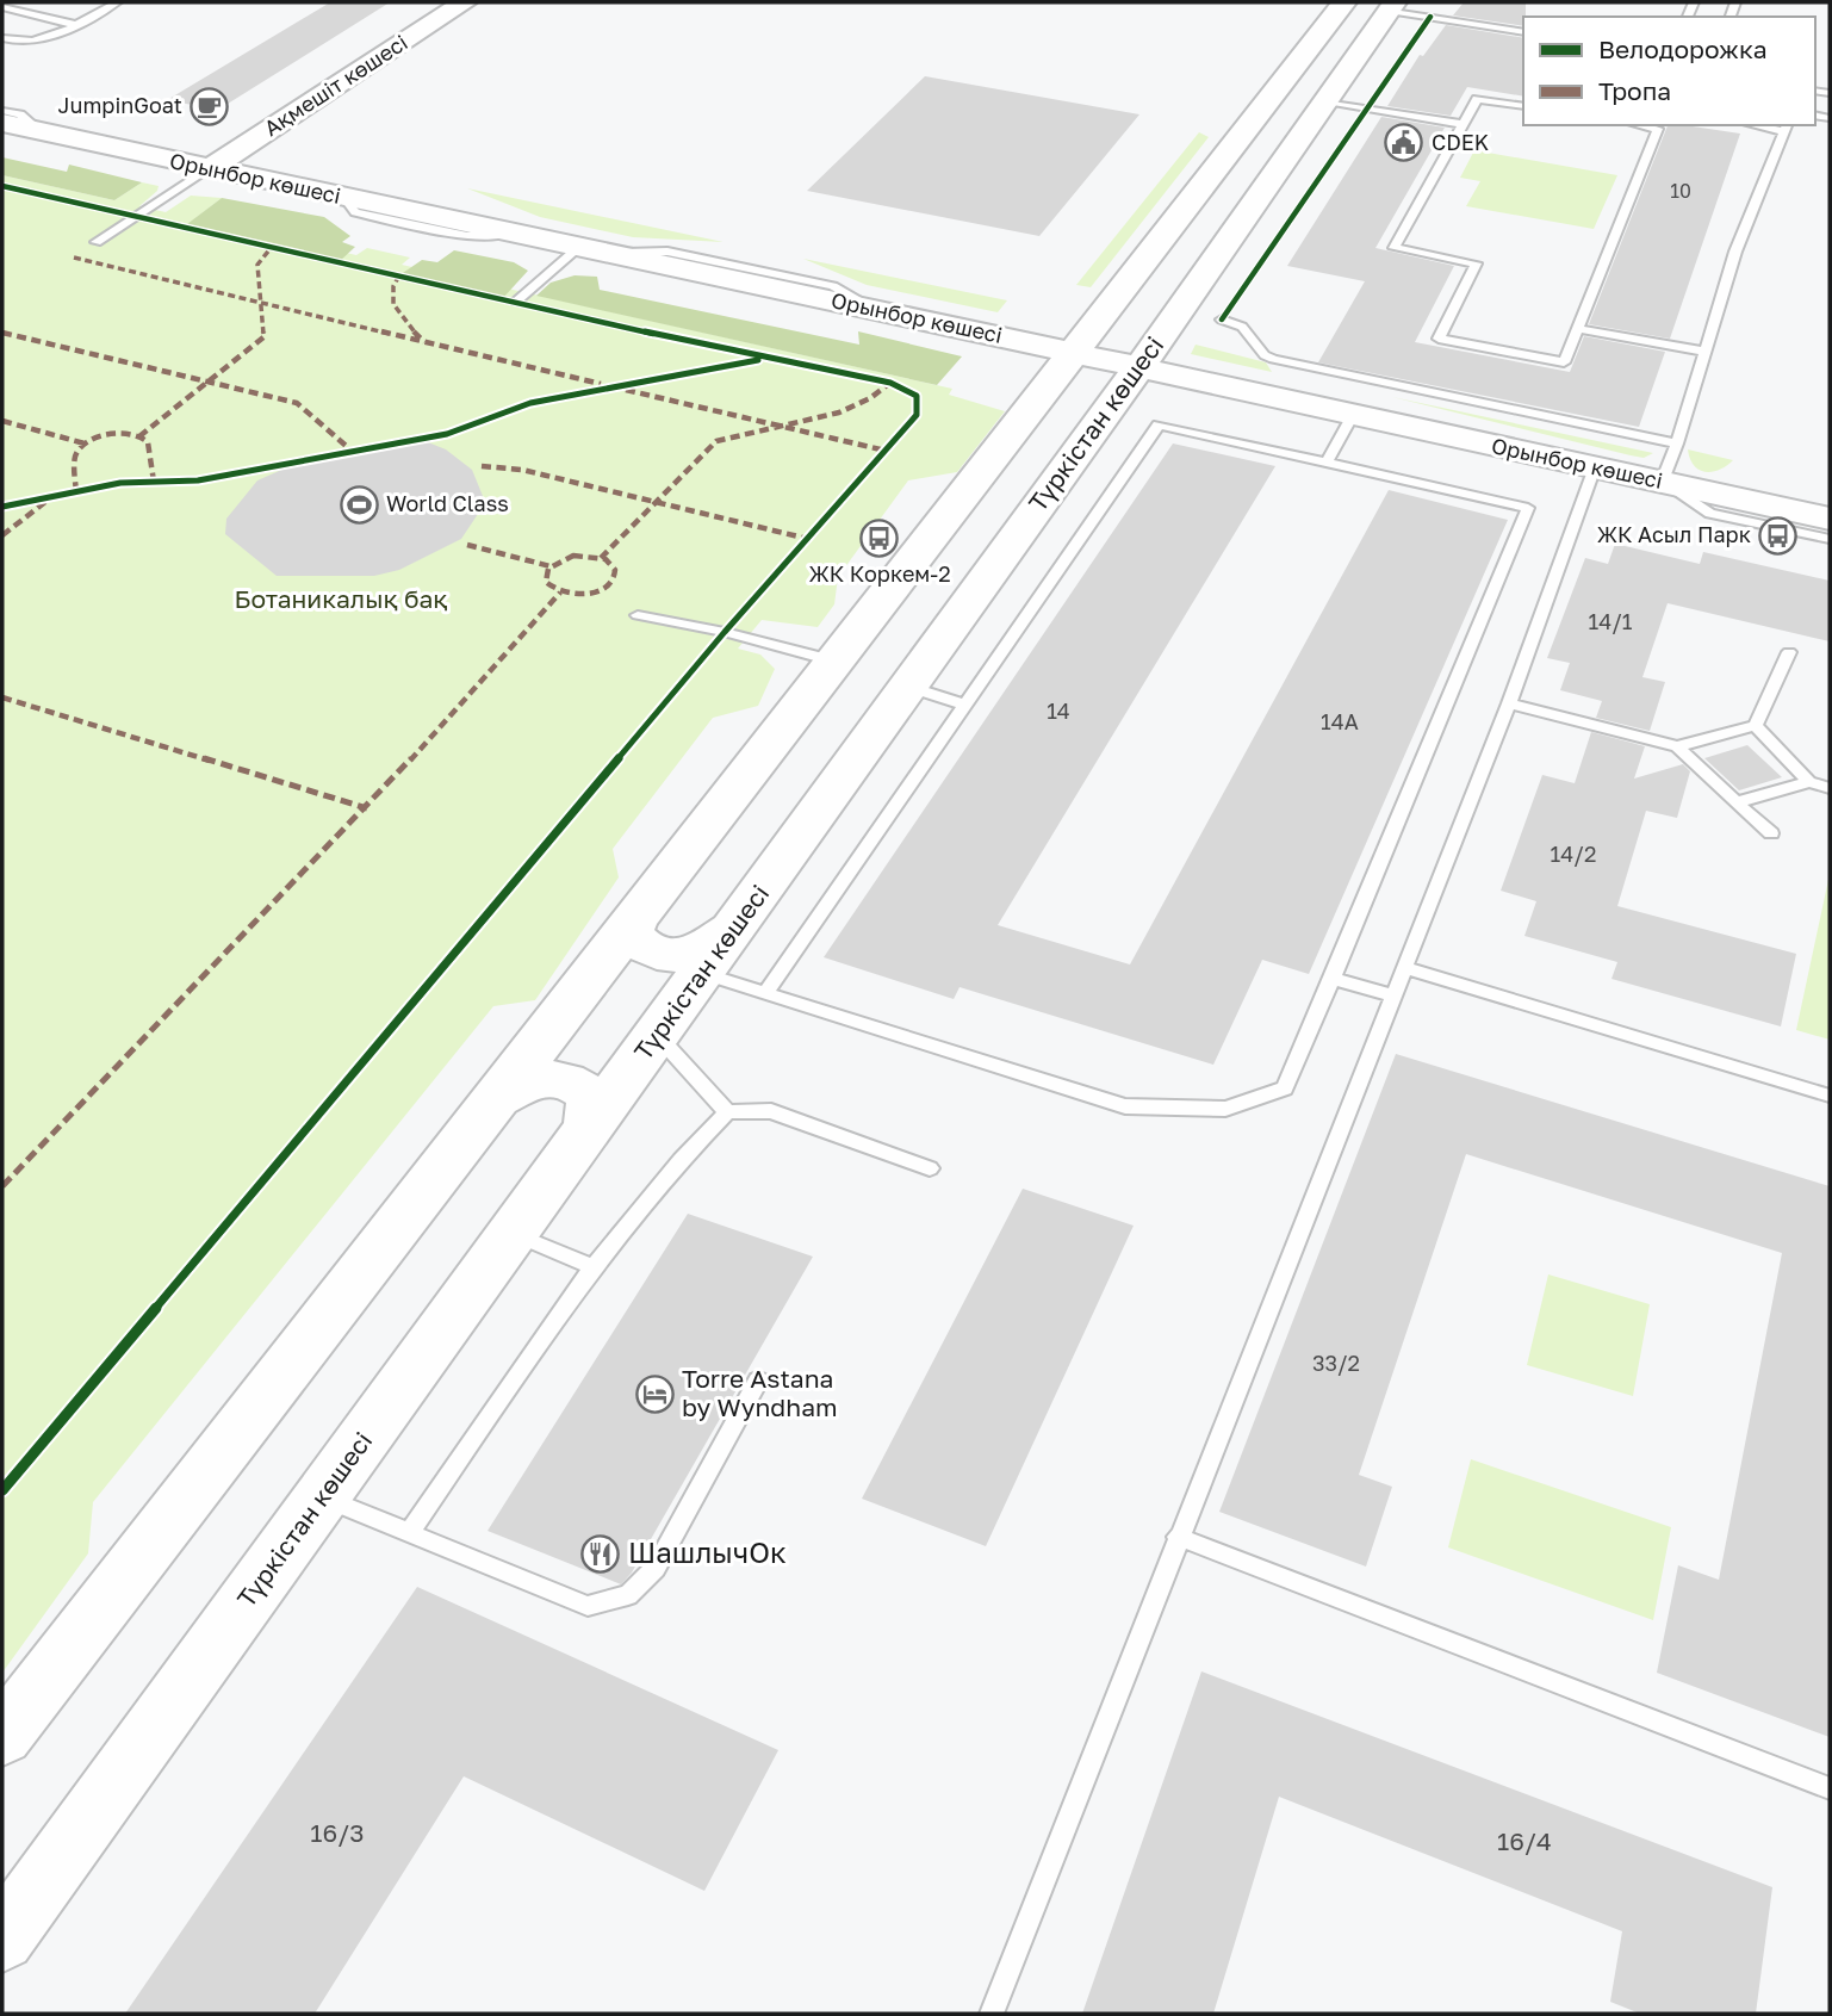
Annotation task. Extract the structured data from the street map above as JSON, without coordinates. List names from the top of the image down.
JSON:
{
  "streets": {
    "main road": ["Ақмешіт көшесі", "Орынбор көшесі", "Түркістан көшесі"]
  },
  "crossings": [
    ["Ақмешіт көшесі", "Орынбор көшесі"],
    ["Орынбор көшесі", "Түркістан көшесі"]
  ],
  "parks": ["Ботаникалық бақ"],
  "places": {
    "cafe": ["JumpinGoat"],
    "public building": ["CDEK"],
    "sports": ["World Class"],
    "bus stop": ["ЖК Асыл Парк", "ЖК Коркем-2"],
    "hotel": ["Torre Astana by Wyndham"],
    "restaurant": ["ШашлычОк"]
  },
  "house_numbers": [
    "10",
    "14/1",
    "14",
    "14А",
    "14/2",
    "33/2",
    "16/3",
    "16/4"
  ],
  "legend": ["Велодорожка", "Тропа"]
}
